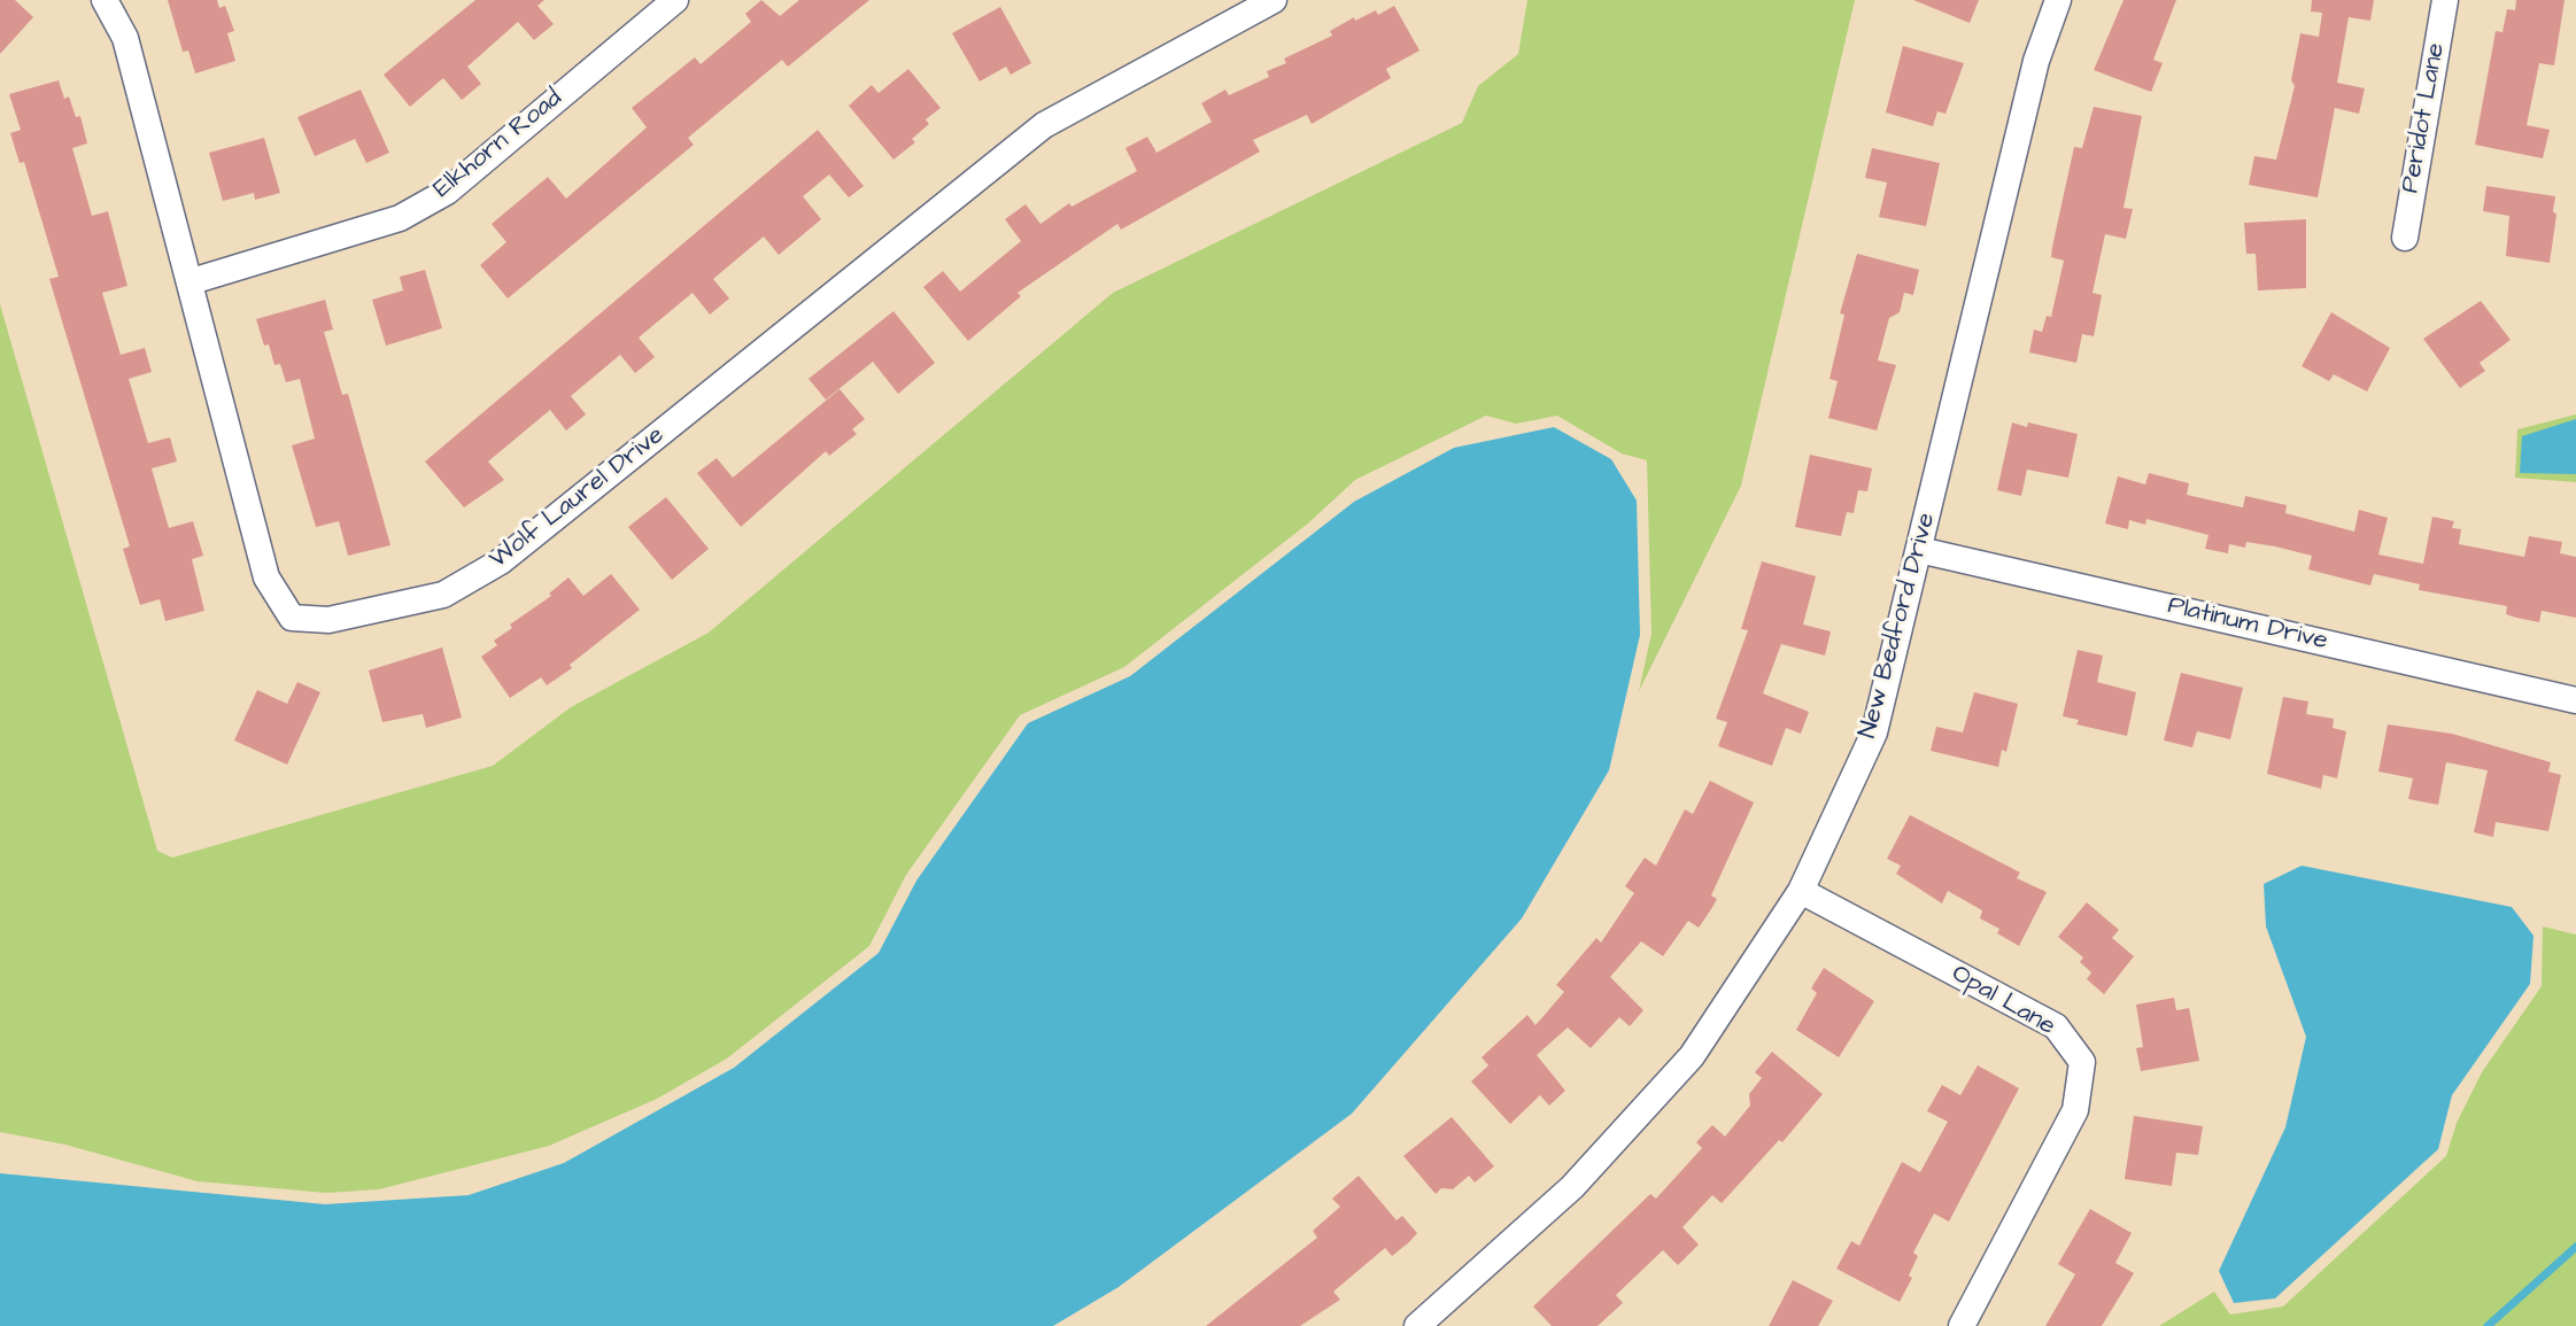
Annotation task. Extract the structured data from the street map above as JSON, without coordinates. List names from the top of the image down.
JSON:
{
  "streets": {
    "street": [
      "Peridot Lane",
      "Elkhorn Road",
      "Wolf Laurel Drive",
      "Platinum Drive",
      "New Bedford Drive",
      "Opal Lane"
    ]
  },
  "crossings": [
    ["Elkhorn Road", "Wolf Laurel Drive"],
    ["Platinum Drive", "New Bedford Drive"],
    ["New Bedford Drive", "Opal Lane"]
  ]
}
